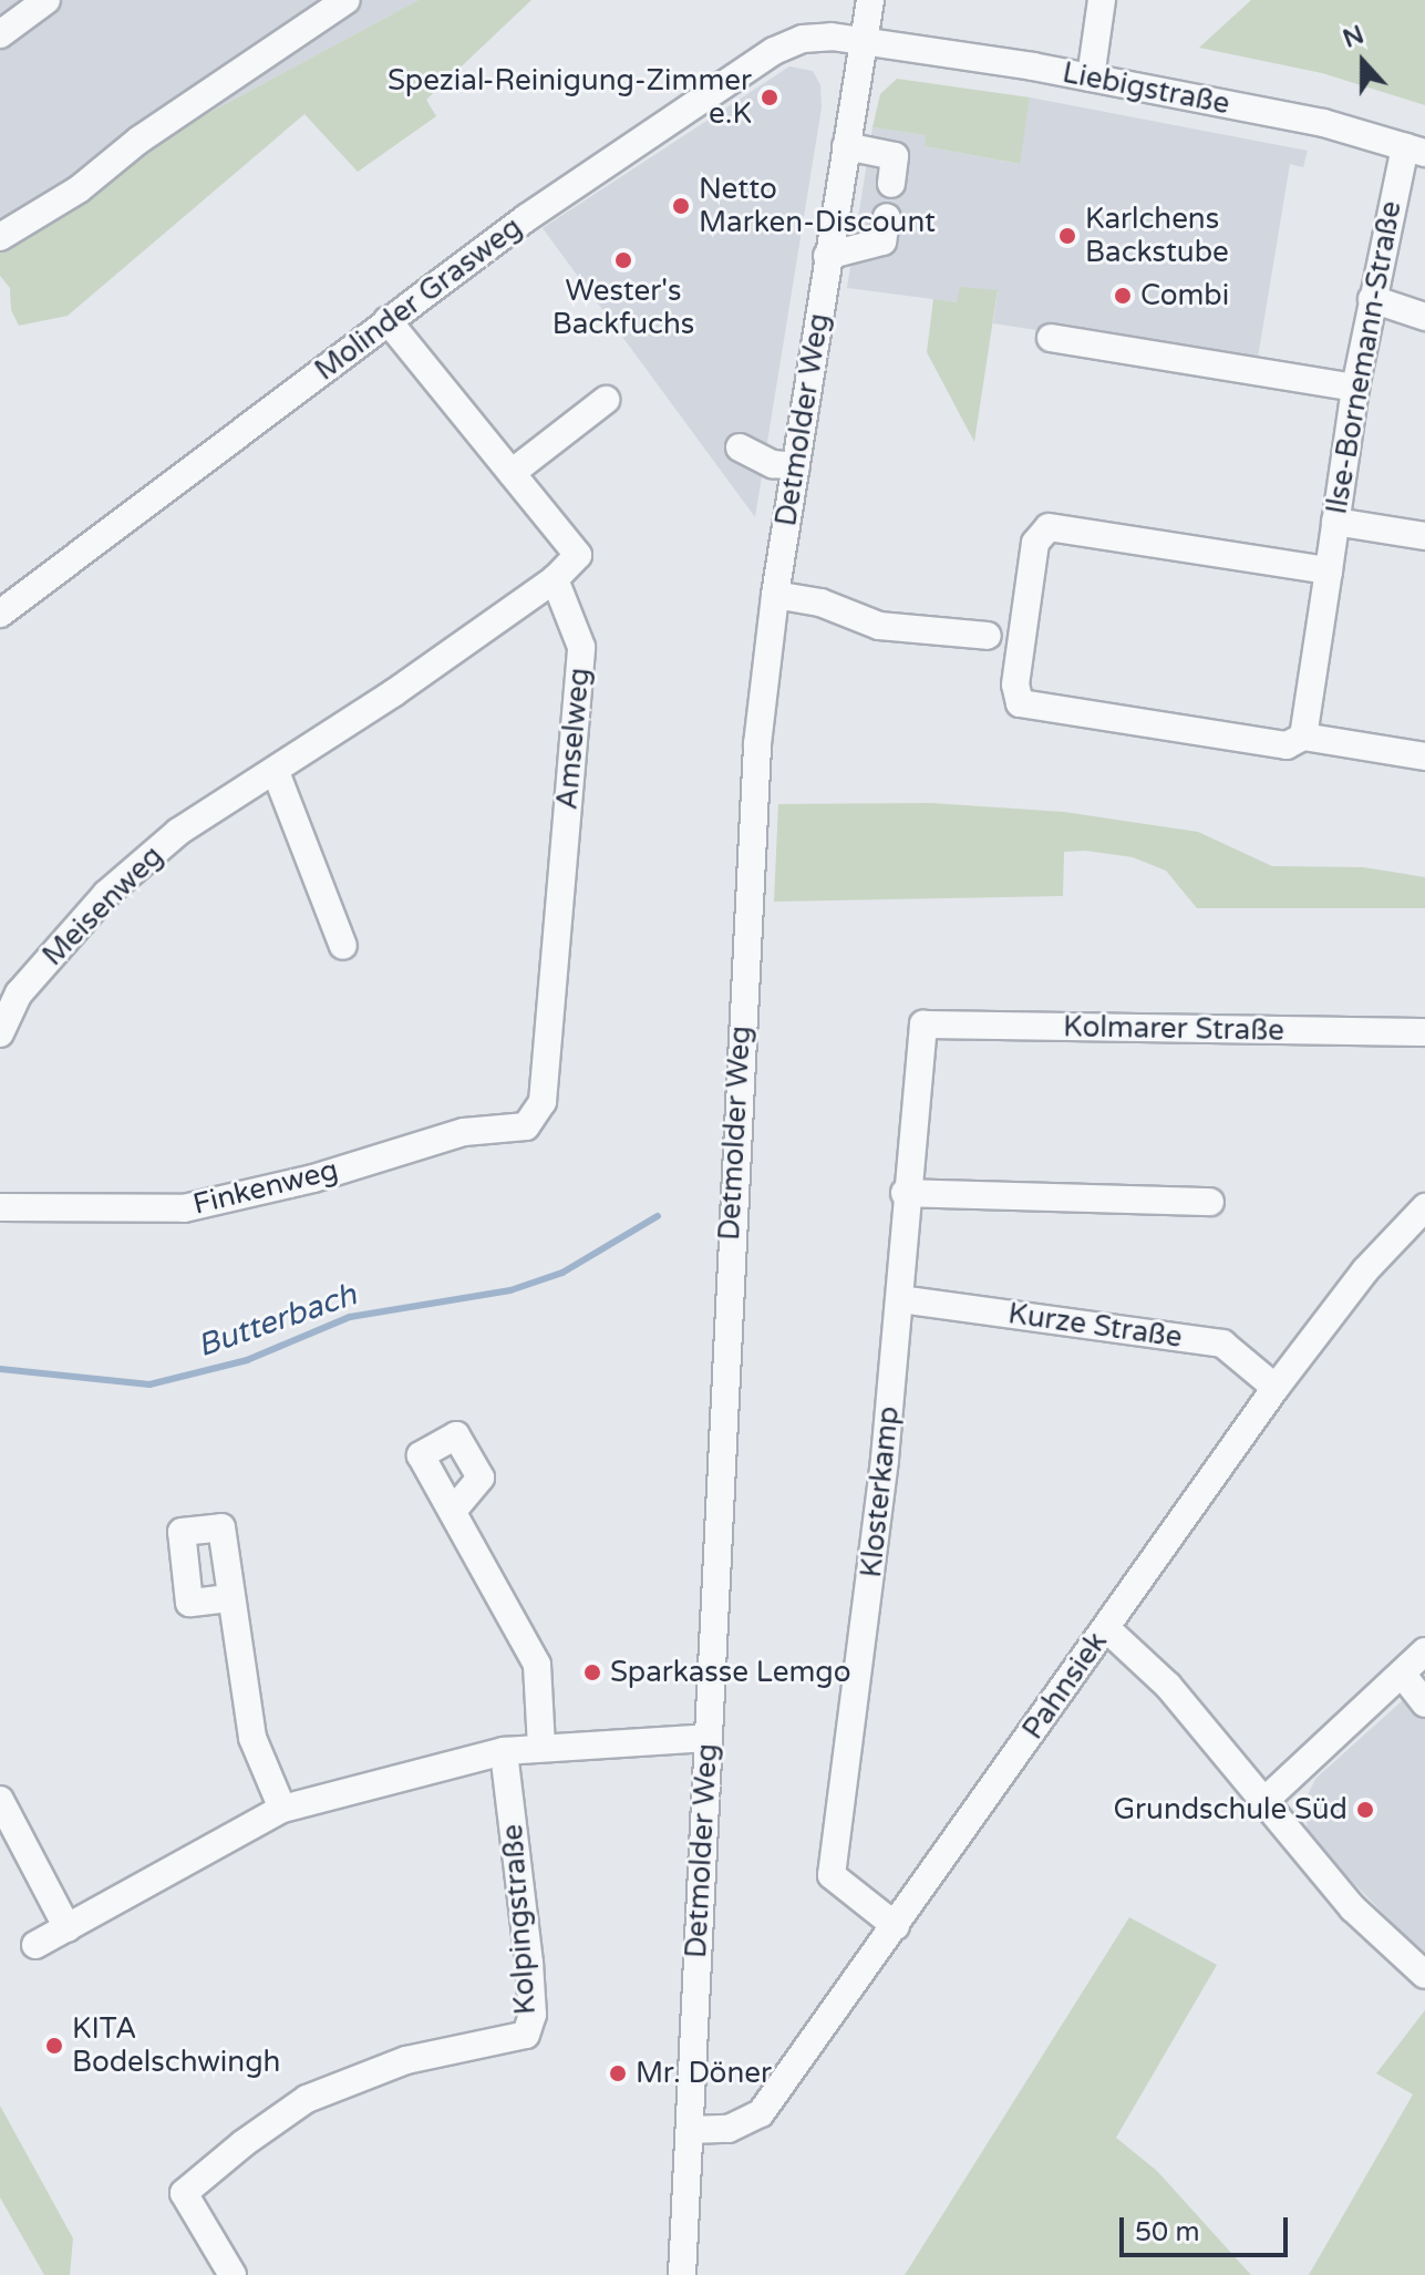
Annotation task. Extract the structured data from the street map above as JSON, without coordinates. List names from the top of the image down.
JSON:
{
  "streets": {
    "street": [
      "Liebigstraße",
      "Molinder Grasweg",
      "Ilse-Bornemann-Straße",
      "Detmolder Weg",
      "Amselweg",
      "Meisenweg",
      "Kolmarer Straße",
      "Finkenweg",
      "Kurze Straße",
      "Klosterkamp",
      "Pahnsiek",
      "Kolpingstraße"
    ]
  },
  "crossings": [
    ["Liebigstraße", "Molinder Grasweg"],
    ["Liebigstraße", "Ilse-Bornemann-Straße"],
    ["Liebigstraße", "Detmolder Weg"],
    ["Molinder Grasweg", "Detmolder Weg"],
    ["Detmolder Weg", "Pahnsiek"],
    ["Amselweg", "Meisenweg"],
    ["Amselweg", "Finkenweg"],
    ["Kolmarer Straße", "Klosterkamp"],
    ["Kurze Straße", "Klosterkamp"],
    ["Kurze Straße", "Pahnsiek"],
    ["Klosterkamp", "Pahnsiek"]
  ],
  "water": ["Butterbach"],
  "places": [
    "Spezial-Reinigung-Zimmer e.K",
    "Netto Marken-Discount",
    "Karlchens Backstube",
    "Wester's Backfuchs",
    "Combi",
    "Sparkasse Lemgo",
    "Grundschule Süd",
    "KITA Bodelschwingh",
    "Mr. Döner"
  ],
  "scale_bar": "50 m",
  "north": "top"
}
